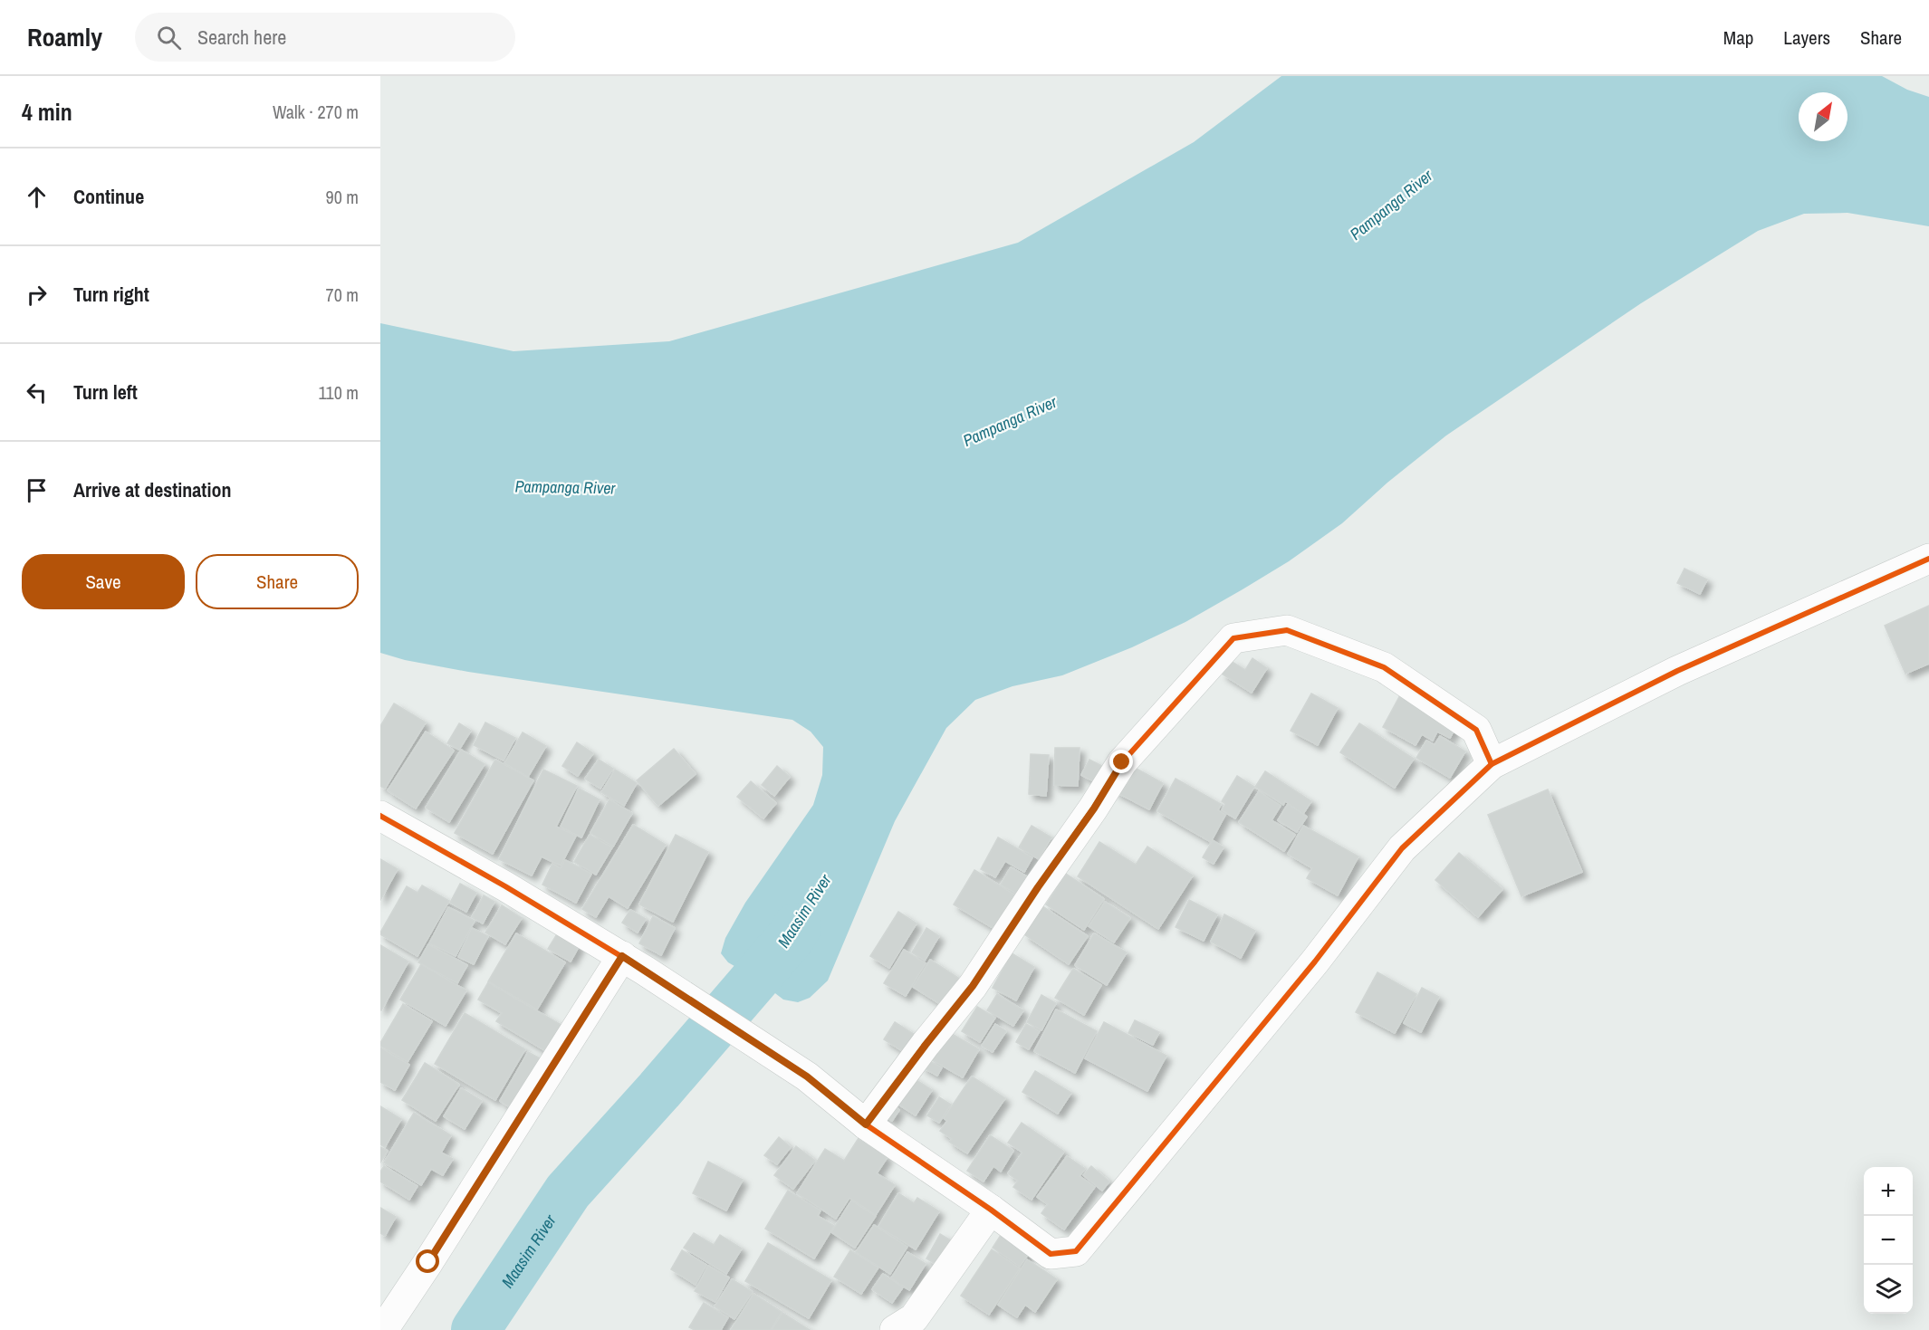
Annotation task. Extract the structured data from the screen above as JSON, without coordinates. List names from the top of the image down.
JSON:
{
  "water": ["Pampanga River", "Maasim River"],
  "north": "top right",
  "page": {
    "header": "Roamly",
    "search": "Search here",
    "nav": ["Map", "Layers", "Share"],
    "heading": ["4 min", "Walk · 270 m"],
    "list": [
      ["Continue", "90 m"],
      ["Turn right", "70 m"],
      ["Turn left", "110 m"],
      "Arrive at destination"
    ],
    "buttons": ["Save", "Share"],
    "map_buttons": ["+", "−"]
  }
}
